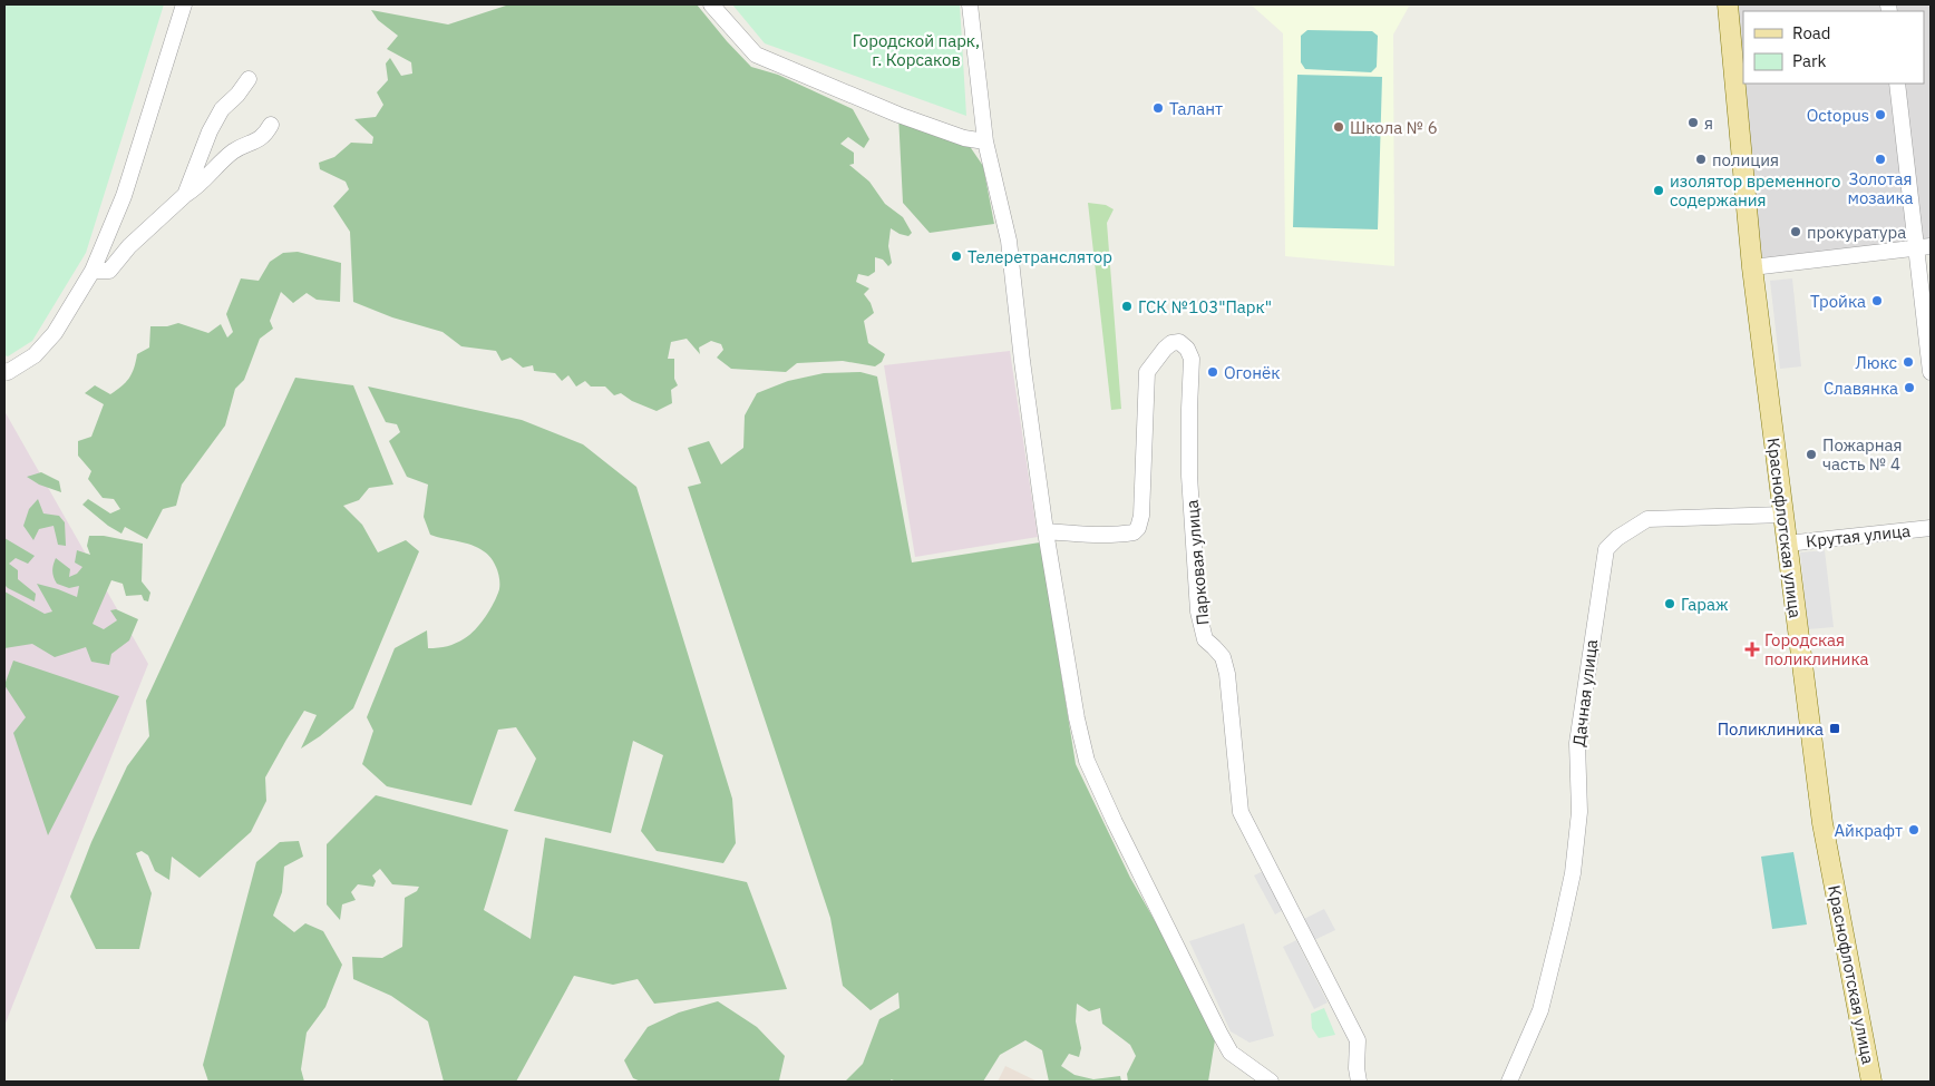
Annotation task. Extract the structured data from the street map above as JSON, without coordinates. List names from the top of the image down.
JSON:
{
  "streets": {
    "main road": ["Краснофлотская улица"],
    "street": ["Крутая улица", "Парковая улица", "Дачная улица"]
  },
  "crossings": [
    ["Краснофлотская улица", "Крутая улица"],
    ["Краснофлотская улица", "Дачная улица"]
  ],
  "parks": ["Городской парк, г. Корсаков"],
  "places": {
    "other": [
      "Талант",
      "Octopus",
      "я",
      "Школа № 6",
      "полиция",
      "Золотая мозаика",
      "изолятор временного содержания",
      "прокуратура",
      "Телеретранслятор",
      "Тройка",
      "ГСК №103\"Парк\"",
      "Люкс",
      "Огонёк",
      "Славянка",
      "Пожарная часть № 4",
      "Гараж",
      "Айкрафт"
    ],
    "health": ["Городская поликлиника"],
    "transit": ["Поликлиника"]
  },
  "legend": ["Road", "Park"]
}
